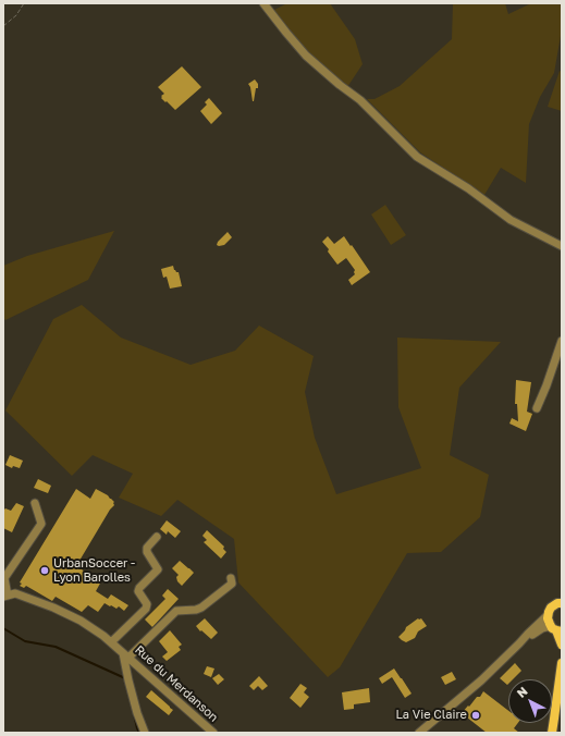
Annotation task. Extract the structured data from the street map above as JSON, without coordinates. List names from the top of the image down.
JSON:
{
  "streets": {
    "street": ["Rue du Merdanson"]
  },
  "places": ["UrbanSoccer - Lyon Barolles", "La Vie Claire"],
  "north": "top left"
}
